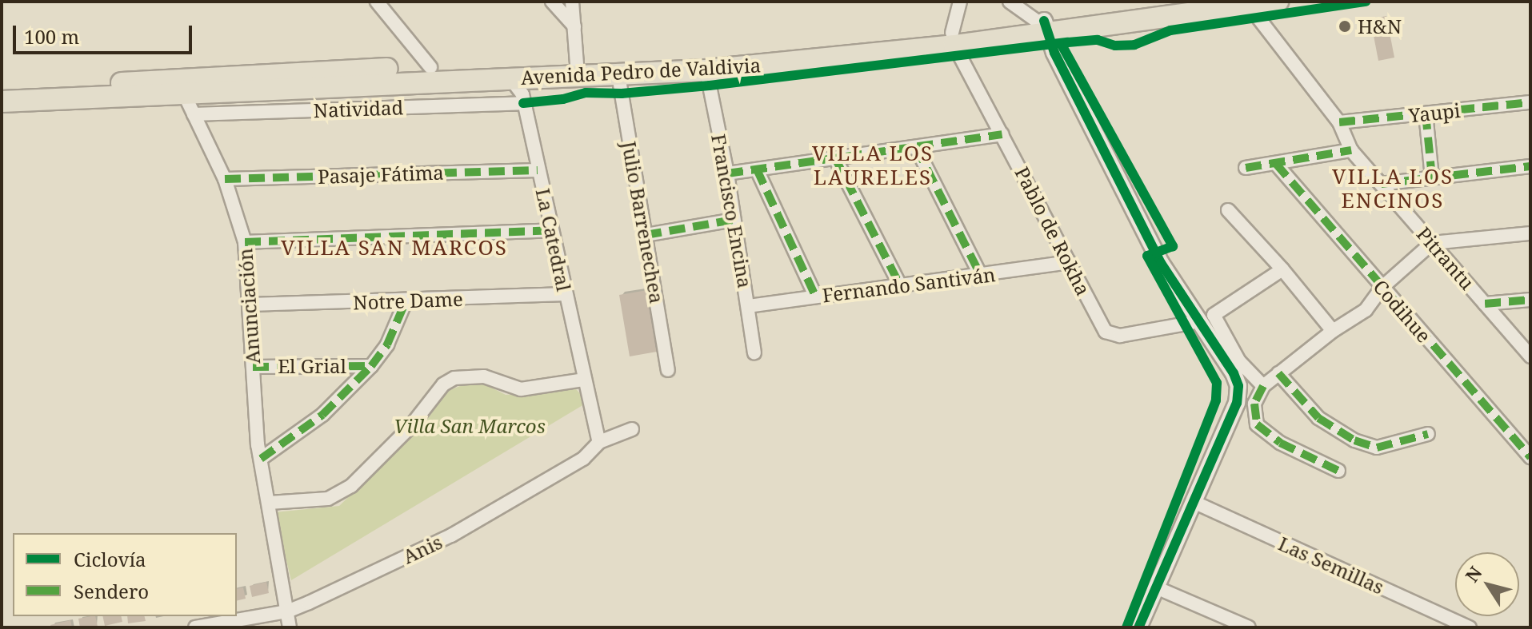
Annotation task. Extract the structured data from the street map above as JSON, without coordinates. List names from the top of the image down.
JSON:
{
  "streets": {
    "main road": ["Avenida Pedro de Valdivia"],
    "street": [
      "Natividad",
      "Yaupi",
      "Pasaje Fátima",
      "Francisco Encina",
      "Julio Barrenechea",
      "Pablo de Rokha",
      "La Catedral",
      "Pitrantu",
      "Fernando Santiván",
      "Notre Dame",
      "Anunciación",
      "Codihue",
      "El Grial",
      "Anis",
      "Las Semillas"
    ]
  },
  "crossings": [
    ["Avenida Pedro de Valdivia", "Natividad"],
    ["Avenida Pedro de Valdivia", "Francisco Encina"],
    ["Avenida Pedro de Valdivia", "Julio Barrenechea"],
    ["Avenida Pedro de Valdivia", "Pablo de Rokha"],
    ["Avenida Pedro de Valdivia", "La Catedral"],
    ["Avenida Pedro de Valdivia", "Pitrantu"],
    ["Avenida Pedro de Valdivia", "Anunciación"],
    ["Natividad", "La Catedral"],
    ["Natividad", "Anunciación"],
    ["Yaupi", "Pitrantu"],
    ["Pasaje Fátima", "La Catedral"],
    ["Pasaje Fátima", "Anunciación"],
    ["Francisco Encina", "Fernando Santiván"],
    ["Pablo de Rokha", "Fernando Santiván"],
    ["La Catedral", "Notre Dame"],
    ["La Catedral", "Anis"],
    ["Notre Dame", "Anunciación"],
    ["Anunciación", "El Grial"],
    ["Anunciación", "Anis"]
  ],
  "districts": ["VILLA LOS LAURELES", "VILLA LOS ENCINOS", "VILLA SAN MARCOS"],
  "parks": ["Villa San Marcos"],
  "places": ["H&N"],
  "legend": ["Ciclovía", "Sendero"],
  "scale_bar": "100 m",
  "north": "top left"
}
